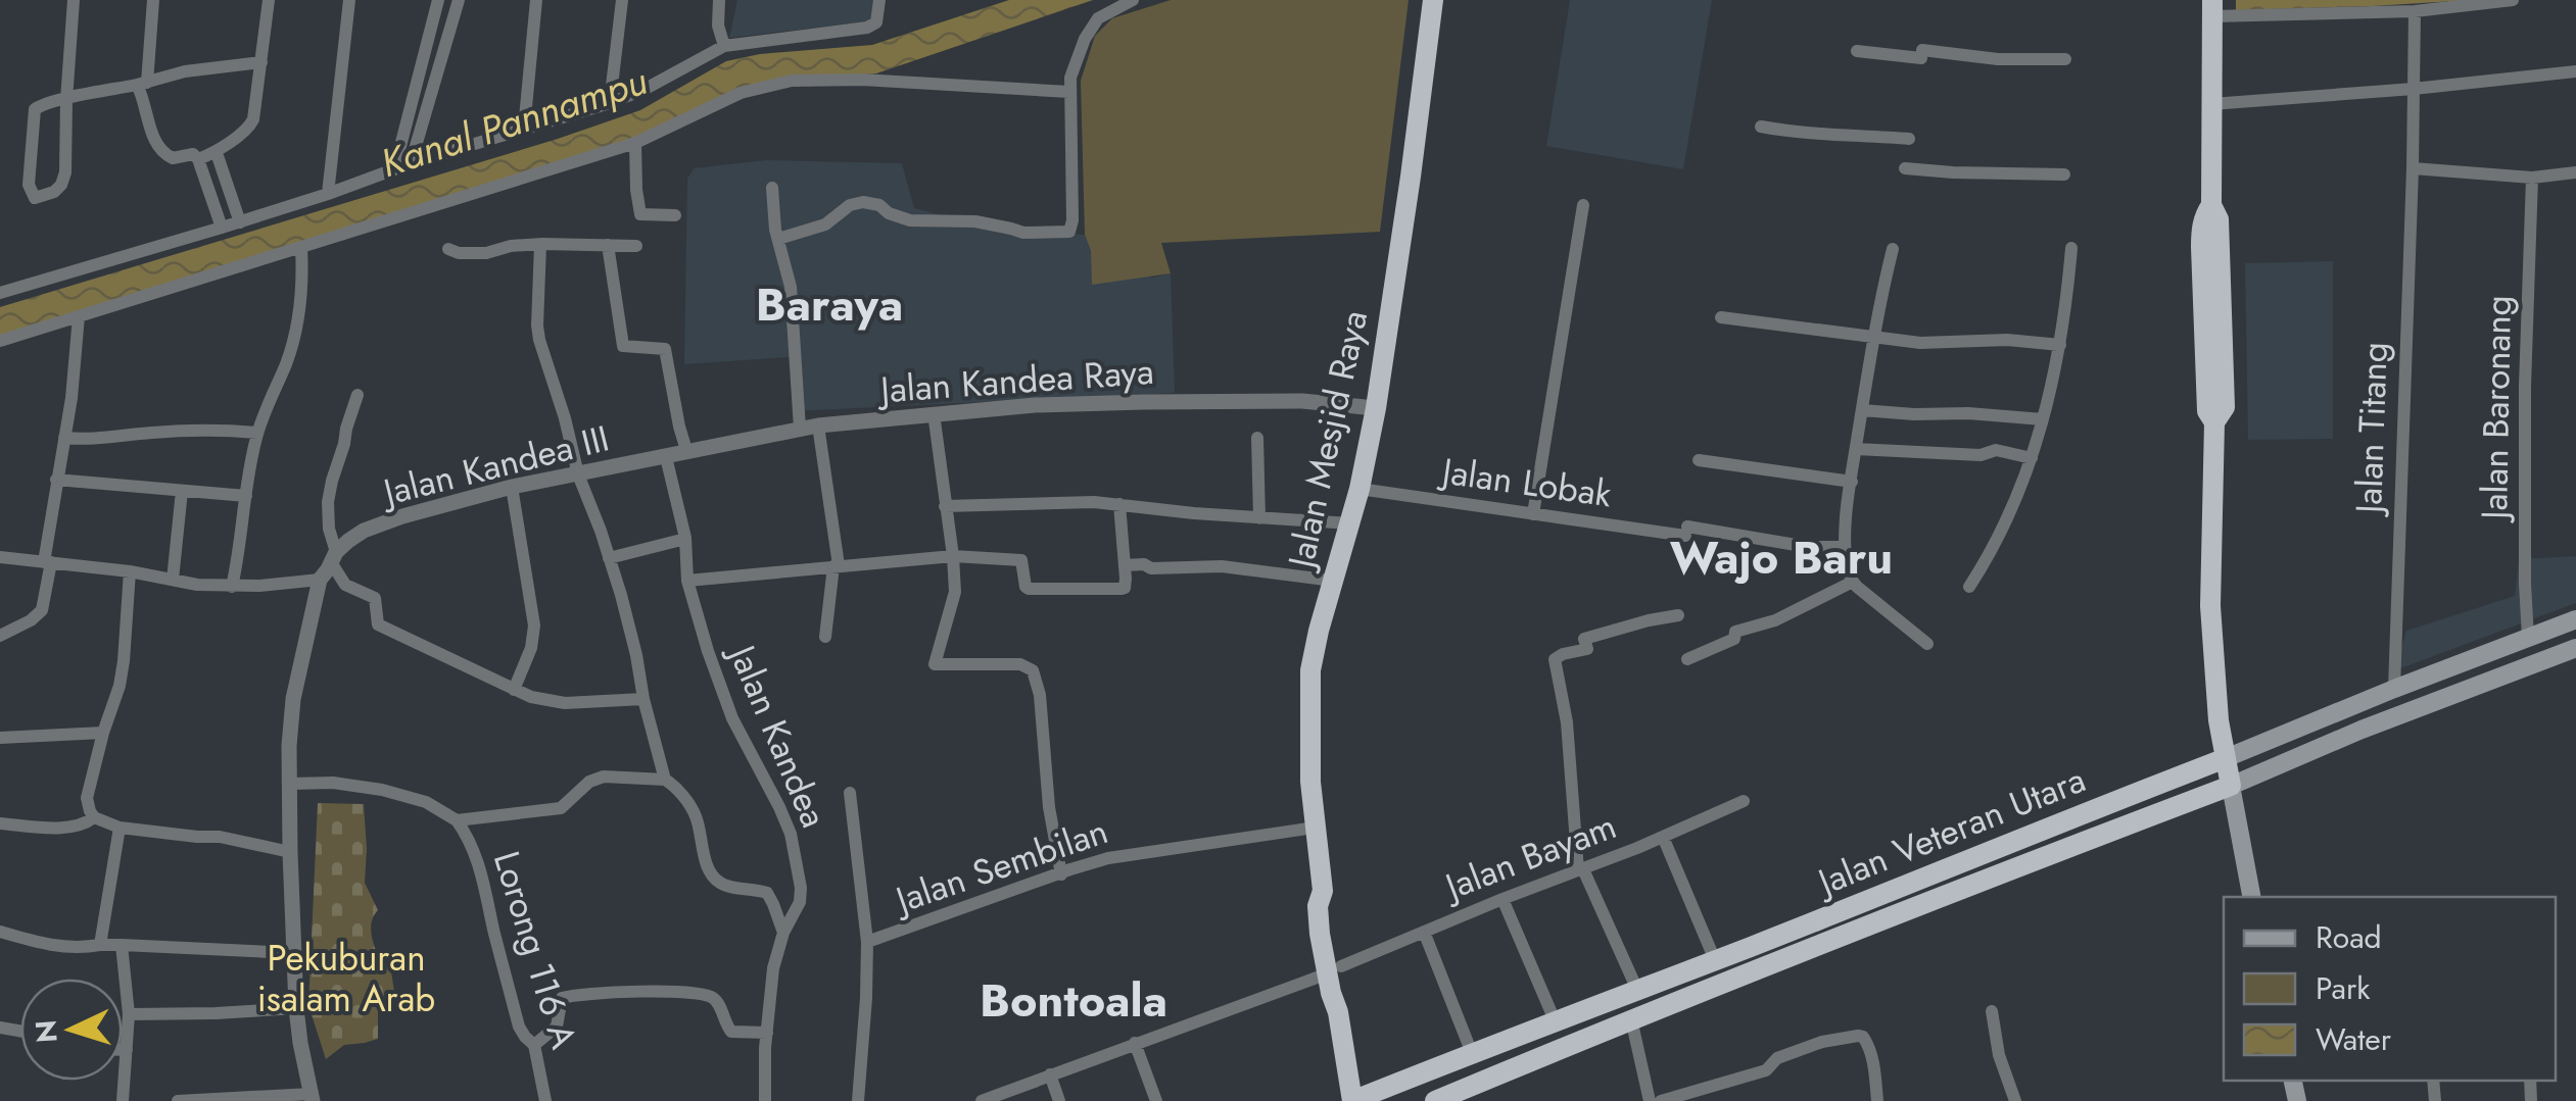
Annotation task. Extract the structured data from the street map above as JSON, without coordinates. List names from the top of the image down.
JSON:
{
  "streets": {
    "highway": ["Jalan Mesjid Raya", "Jalan Veteran Utara"],
    "street": [
      "Jalan Kandea Raya",
      "Jalan Baronang",
      "Jalan Titang",
      "Jalan Kandea III",
      "Jalan Lobak",
      "Jalan Kandea",
      "Jalan Bayam",
      "Jalan Sembilan",
      "Lorong 116 A"
    ]
  },
  "crossings": [
    ["Jalan Kandea Raya", "Jalan Mesjid Raya"],
    ["Jalan Kandea Raya", "Jalan Kandea III"],
    ["Jalan Kandea Raya", "Jalan Kandea"],
    ["Jalan Baronang", "Jalan Veteran Utara"],
    ["Jalan Titang", "Jalan Veteran Utara"],
    ["Jalan Mesjid Raya", "Jalan Lobak"],
    ["Jalan Mesjid Raya", "Jalan Veteran Utara"],
    ["Jalan Mesjid Raya", "Jalan Bayam"],
    ["Jalan Mesjid Raya", "Jalan Sembilan"],
    ["Jalan Kandea III", "Jalan Kandea"]
  ],
  "districts": ["Baraya", "Wajo Baru", "Bontoala"],
  "water": ["Kanal Pannampu"],
  "parks": ["Pekuburan isalam Arab"],
  "legend": ["Road", "Park", "Water"],
  "north": "left"
}
